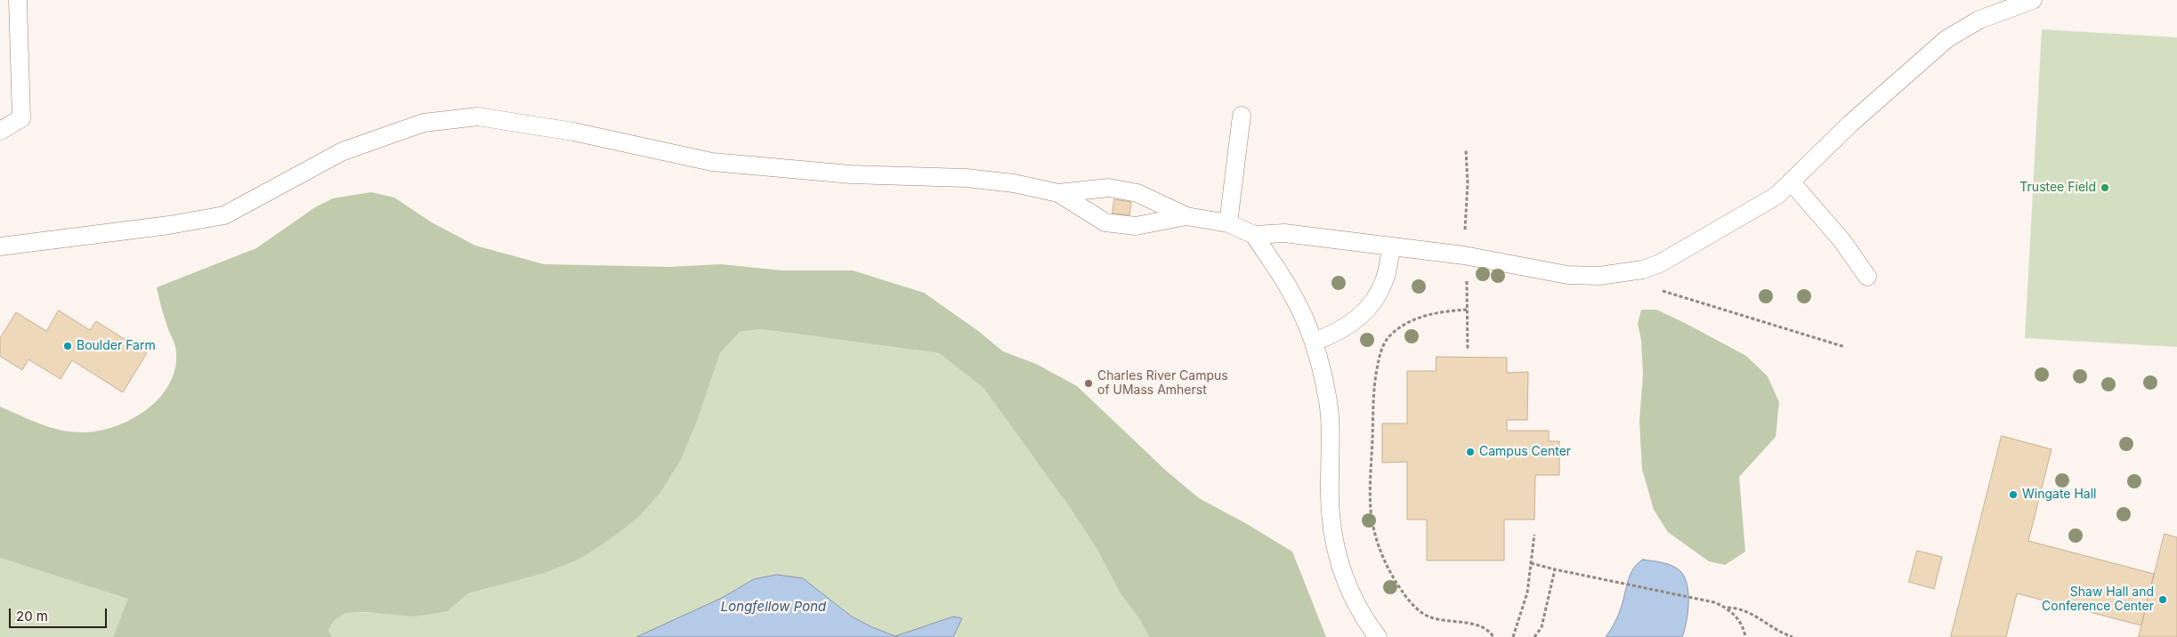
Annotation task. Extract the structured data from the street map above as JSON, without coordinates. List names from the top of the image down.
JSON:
{
  "water": ["Longfellow Pond"],
  "places": [
    "Trustee Field",
    "Boulder Farm",
    "Charles River Campus of UMass Amherst",
    "Campus Center",
    "Wingate Hall",
    "Shaw Hall and Conference Center"
  ],
  "scale_bar": "20 m"
}
